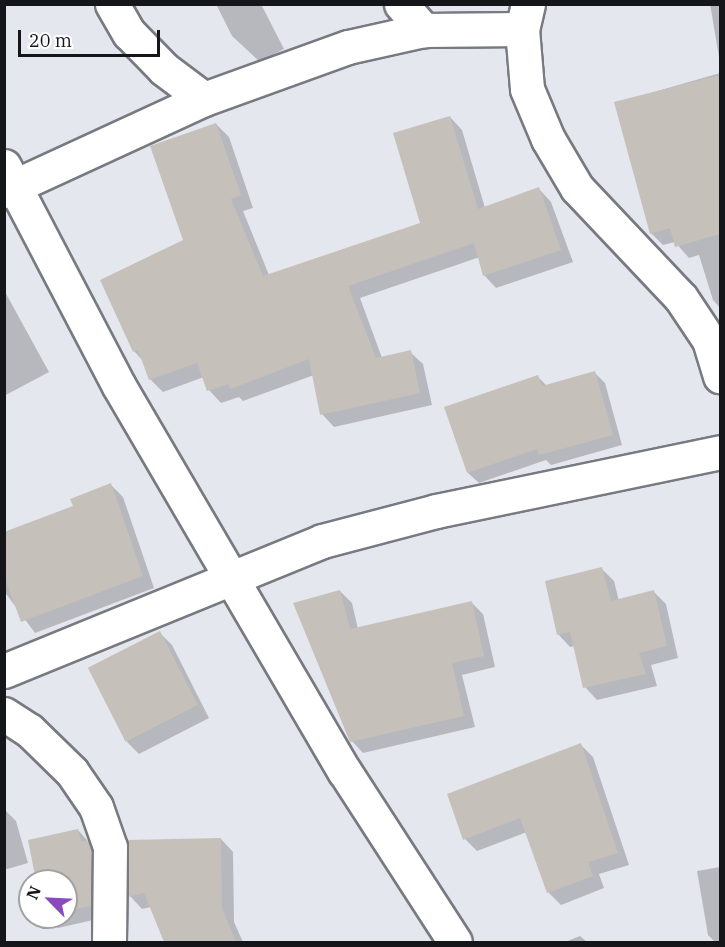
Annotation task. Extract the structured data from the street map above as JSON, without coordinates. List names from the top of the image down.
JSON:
{
  "scale_bar": "20 m",
  "north": "top left"
}
